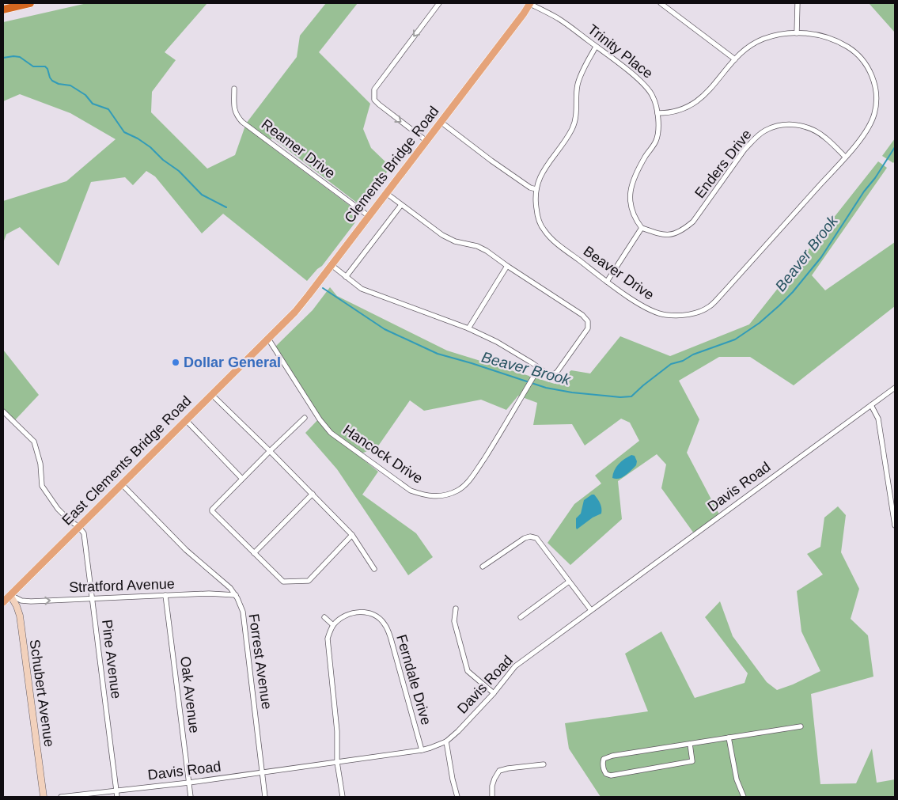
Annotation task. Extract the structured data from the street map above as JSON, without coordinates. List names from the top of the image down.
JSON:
{
  "streets": {
    "main road": ["Clements Bridge Road", "East Clements Bridge Road"],
    "street": [
      "Trinity Place",
      "Reamer Drive",
      "Enders Drive",
      "Beaver Drive",
      "Hancock Drive",
      "Davis Road",
      "Stratford Avenue",
      "Pine Avenue",
      "Forrest Avenue",
      "Ferndale Drive",
      "Schubert Avenue",
      "Oak Avenue"
    ]
  },
  "crossings": [
    ["Trinity Place", "Enders Drive"],
    ["Trinity Place", "Clements Bridge Road"],
    ["Trinity Place", "Beaver Drive"],
    ["Reamer Drive", "Clements Bridge Road"],
    ["Enders Drive", "Beaver Drive"],
    ["Clements Bridge Road", "Hancock Drive"],
    ["Clements Bridge Road", "East Clements Bridge Road"],
    ["Hancock Drive", "East Clements Bridge Road"],
    ["East Clements Bridge Road", "Stratford Avenue"],
    ["East Clements Bridge Road", "Pine Avenue"],
    ["East Clements Bridge Road", "Forrest Avenue"],
    ["East Clements Bridge Road", "Schubert Avenue"],
    ["Davis Road", "Pine Avenue"],
    ["Davis Road", "Forrest Avenue"],
    ["Davis Road", "Ferndale Drive"],
    ["Davis Road", "Oak Avenue"],
    ["Stratford Avenue", "Pine Avenue"],
    ["Stratford Avenue", "Forrest Avenue"],
    ["Stratford Avenue", "Schubert Avenue"],
    ["Stratford Avenue", "Oak Avenue"]
  ],
  "one_way": ["Stratford Avenue"],
  "water": ["Beaver Brook"],
  "places": ["Dollar General"]
}
